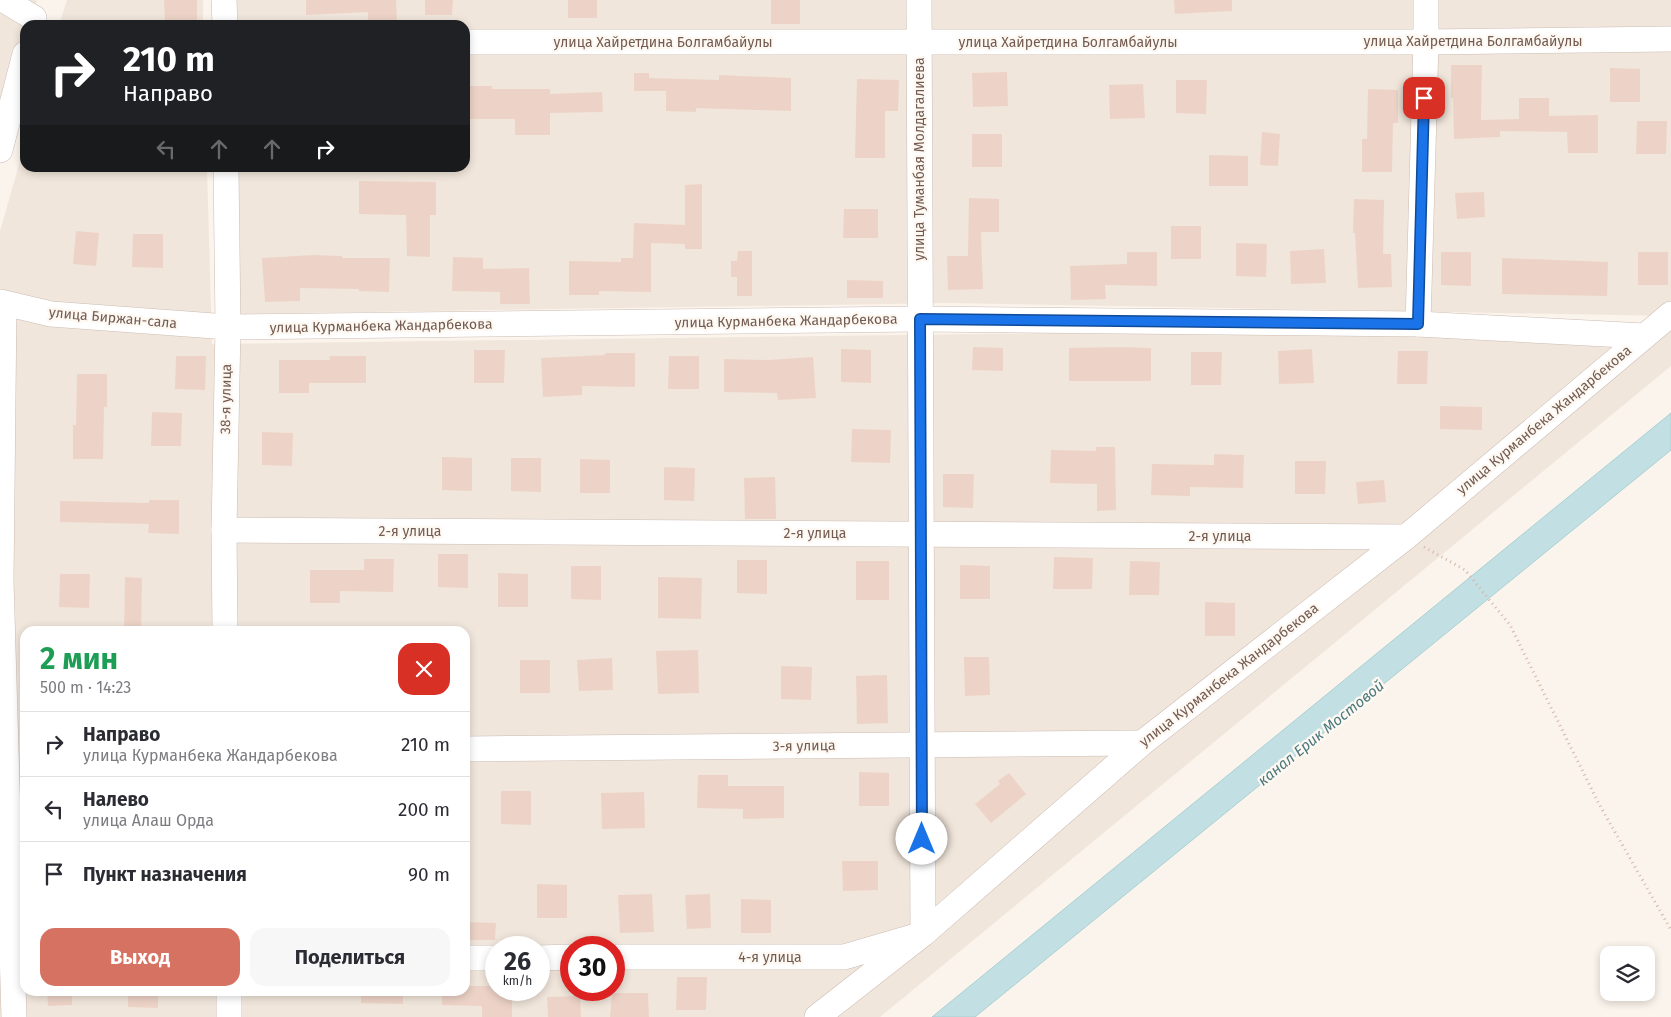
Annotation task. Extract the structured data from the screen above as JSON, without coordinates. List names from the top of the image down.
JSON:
{
  "streets": {
    "street": [
      "улица Хайретдина Болгамбайулы",
      "улица Туманбая Молдагалиева",
      "улица Биржан-сала",
      "улица Курманбека Жандарбекова",
      "38-я улица",
      "2-я улица",
      "3-я улица",
      "4-я улица"
    ]
  },
  "crossings": [
    ["улица Хайретдина Болгамбайулы", "улица Туманбая Молдагалиева"],
    ["улица Туманбая Молдагалиева", "улица Курманбека Жандарбекова"],
    ["улица Туманбая Молдагалиева", "2-я улица"],
    ["улица Туманбая Молдагалиева", "3-я улица"],
    ["улица Туманбая Молдагалиева", "4-я улица"],
    ["улица Биржан-сала", "улица Курманбека Жандарбекова"],
    ["улица Биржан-сала", "38-я улица"],
    ["улица Курманбека Жандарбекова", "38-я улица"],
    ["улица Курманбека Жандарбекова", "2-я улица"],
    ["улица Курманбека Жандарбекова", "3-я улица"],
    ["улица Курманбека Жандарбекова", "4-я улица"],
    ["38-я улица", "2-я улица"]
  ],
  "water": ["канал Ерик Мостовой"],
  "page": {
    "turn": ["210 m", "Направо"],
    "heading": ["2 мин", "500 m · 14:23"],
    "list": [
      {
        "name": "Направо",
        "note": "улица Курманбека Жандарбекова",
        "value": "210 m"
      },
      {
        "name": "Налево",
        "note": "улица Алаш Орда",
        "value": "200 m"
      },
      {
        "name": "Пункт назначения",
        "value": "90 m"
      }
    ],
    "buttons": ["Выход", "Поделиться"],
    "speed": "26 km/h",
    "limit": "30"
  }
}
